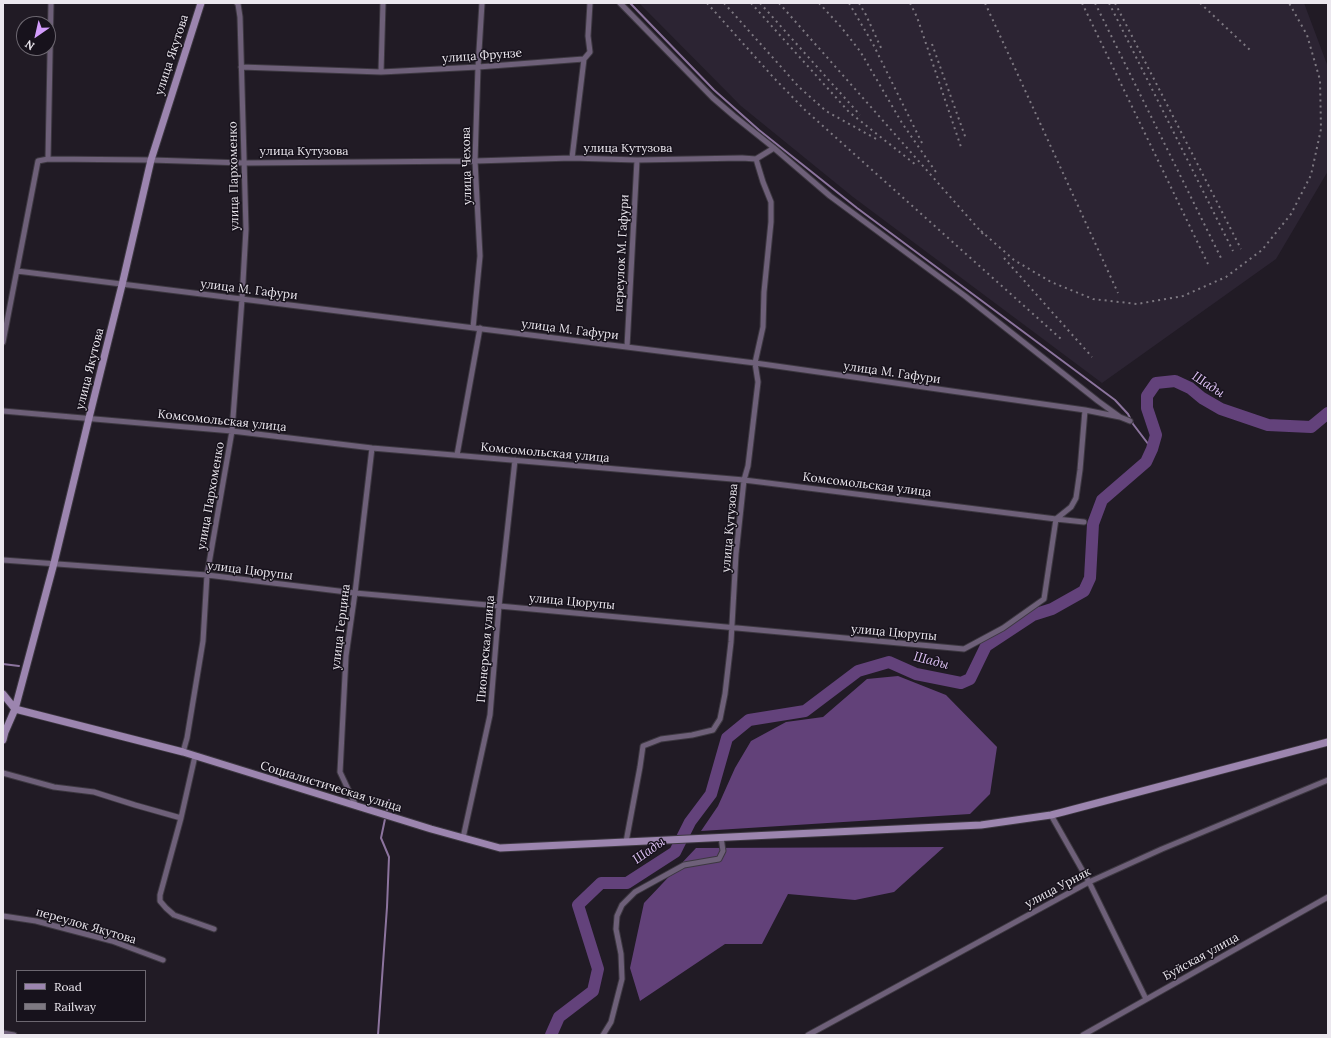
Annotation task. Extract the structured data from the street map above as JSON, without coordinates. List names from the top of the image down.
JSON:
{
  "streets": {
    "street": [
      "улица Якутова",
      "улица Фрунзе",
      "улица Кутузова",
      "улица Чехова",
      "улица Пархоменко",
      "переулок М. Гафури",
      "улица М. Гафури",
      "Комсомольская улица",
      "улица Цюрупы",
      "улица Герцина",
      "Пионерская улица",
      "Социалистическая улица",
      "улица Урняк",
      "переулок Якутова",
      "Буйская улица"
    ]
  },
  "crossings": [
    ["улица Якутова", "улица Кутузова"],
    ["улица Якутова", "улица М. Гафури"],
    ["улица Якутова", "Комсомольская улица"],
    ["улица Якутова", "улица Цюрупы"],
    ["улица Якутова", "Социалистическая улица"],
    ["улица Фрунзе", "улица Чехова"],
    ["улица Фрунзе", "улица Пархоменко"],
    ["улица Кутузова", "улица Чехова"],
    ["улица Кутузова", "улица Пархоменко"],
    ["улица Кутузова", "переулок М. Гафури"],
    ["улица Кутузова", "улица М. Гафури"],
    ["улица Кутузова", "Комсомольская улица"],
    ["улица Кутузова", "улица Цюрупы"],
    ["улица Кутузова", "Социалистическая улица"],
    ["улица Чехова", "улица М. Гафури"],
    ["улица Пархоменко", "улица М. Гафури"],
    ["улица Пархоменко", "Комсомольская улица"],
    ["улица Пархоменко", "улица Цюрупы"],
    ["улица Пархоменко", "Социалистическая улица"],
    ["переулок М. Гафури", "улица М. Гафури"],
    ["Комсомольская улица", "улица Цюрупы"],
    ["Комсомольская улица", "улица Герцина"],
    ["Комсомольская улица", "Пионерская улица"],
    ["улица Цюрупы", "улица Герцина"],
    ["улица Цюрупы", "Пионерская улица"],
    ["улица Герцина", "Социалистическая улица"],
    ["Пионерская улица", "Социалистическая улица"]
  ],
  "water": ["Шады"],
  "legend": ["Road", "Railway"],
  "north": "bottom left"
}
